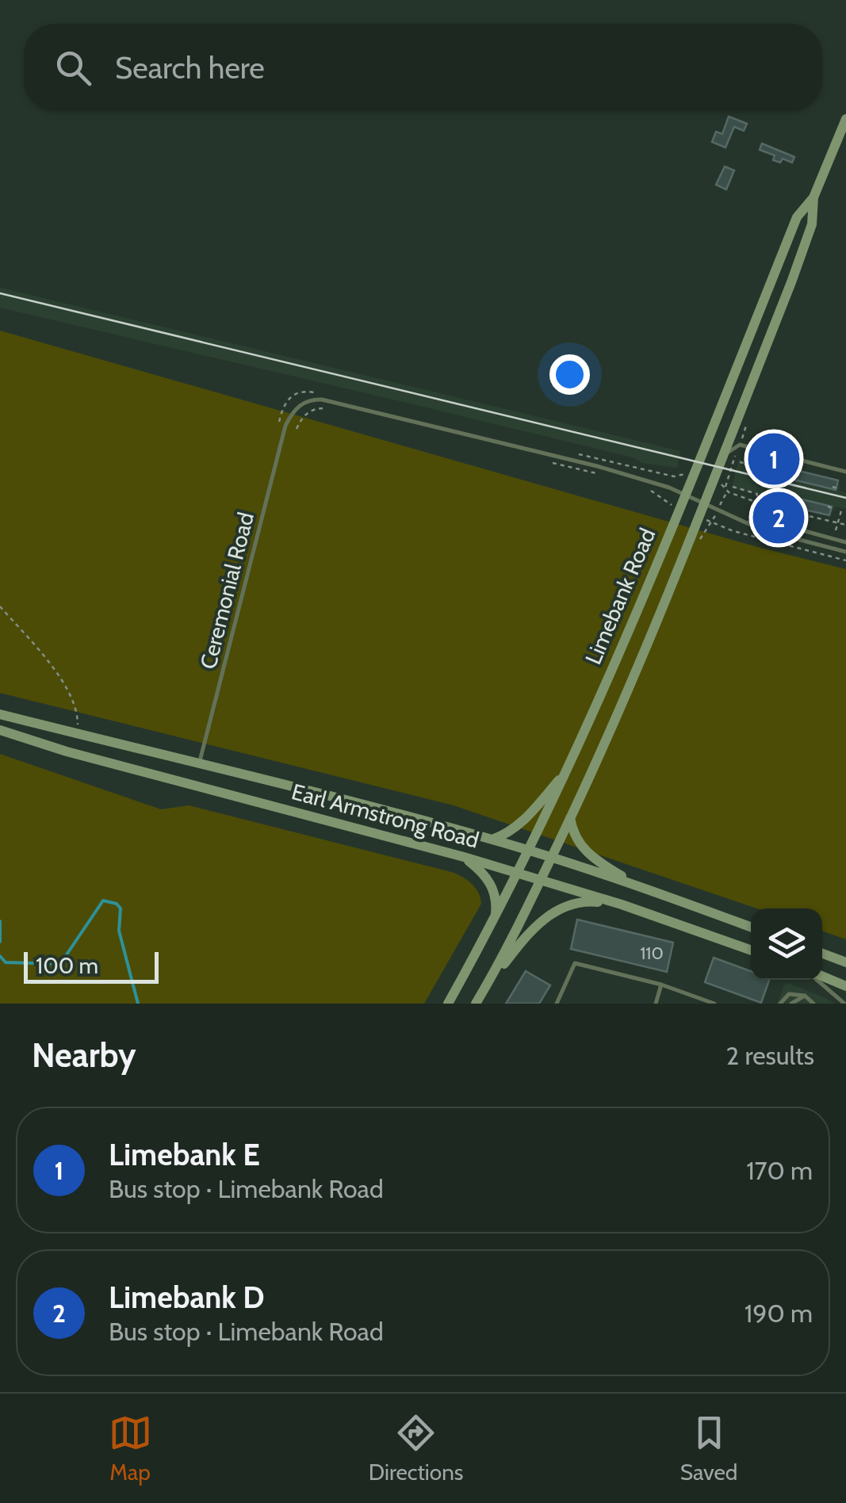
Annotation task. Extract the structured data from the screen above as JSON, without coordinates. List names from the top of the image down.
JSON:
{
  "streets": {
    "main road": ["Limebank Road", "Earl Armstrong Road"],
    "lane": ["Ceremonial Road"]
  },
  "crossings": [
    ["Ceremonial Road", "Limebank Road"],
    ["Ceremonial Road", "Earl Armstrong Road"],
    ["Limebank Road", "Earl Armstrong Road"]
  ],
  "house_numbers": ["110"],
  "scale_bar": "100 m",
  "page": {
    "search": "Search here",
    "pins": ["1", "2"],
    "scale": "100 m",
    "heading": ["Nearby", "2 results"],
    "list": [
      {
        "mark": "1",
        "name": "Limebank E",
        "note": "Bus stop · Limebank Road",
        "value": "170 m"
      },
      {
        "mark": "2",
        "name": "Limebank D",
        "note": "Bus stop · Limebank Road",
        "value": "190 m"
      }
    ],
    "nav": ["Map", "Directions", "Saved"]
  }
}
